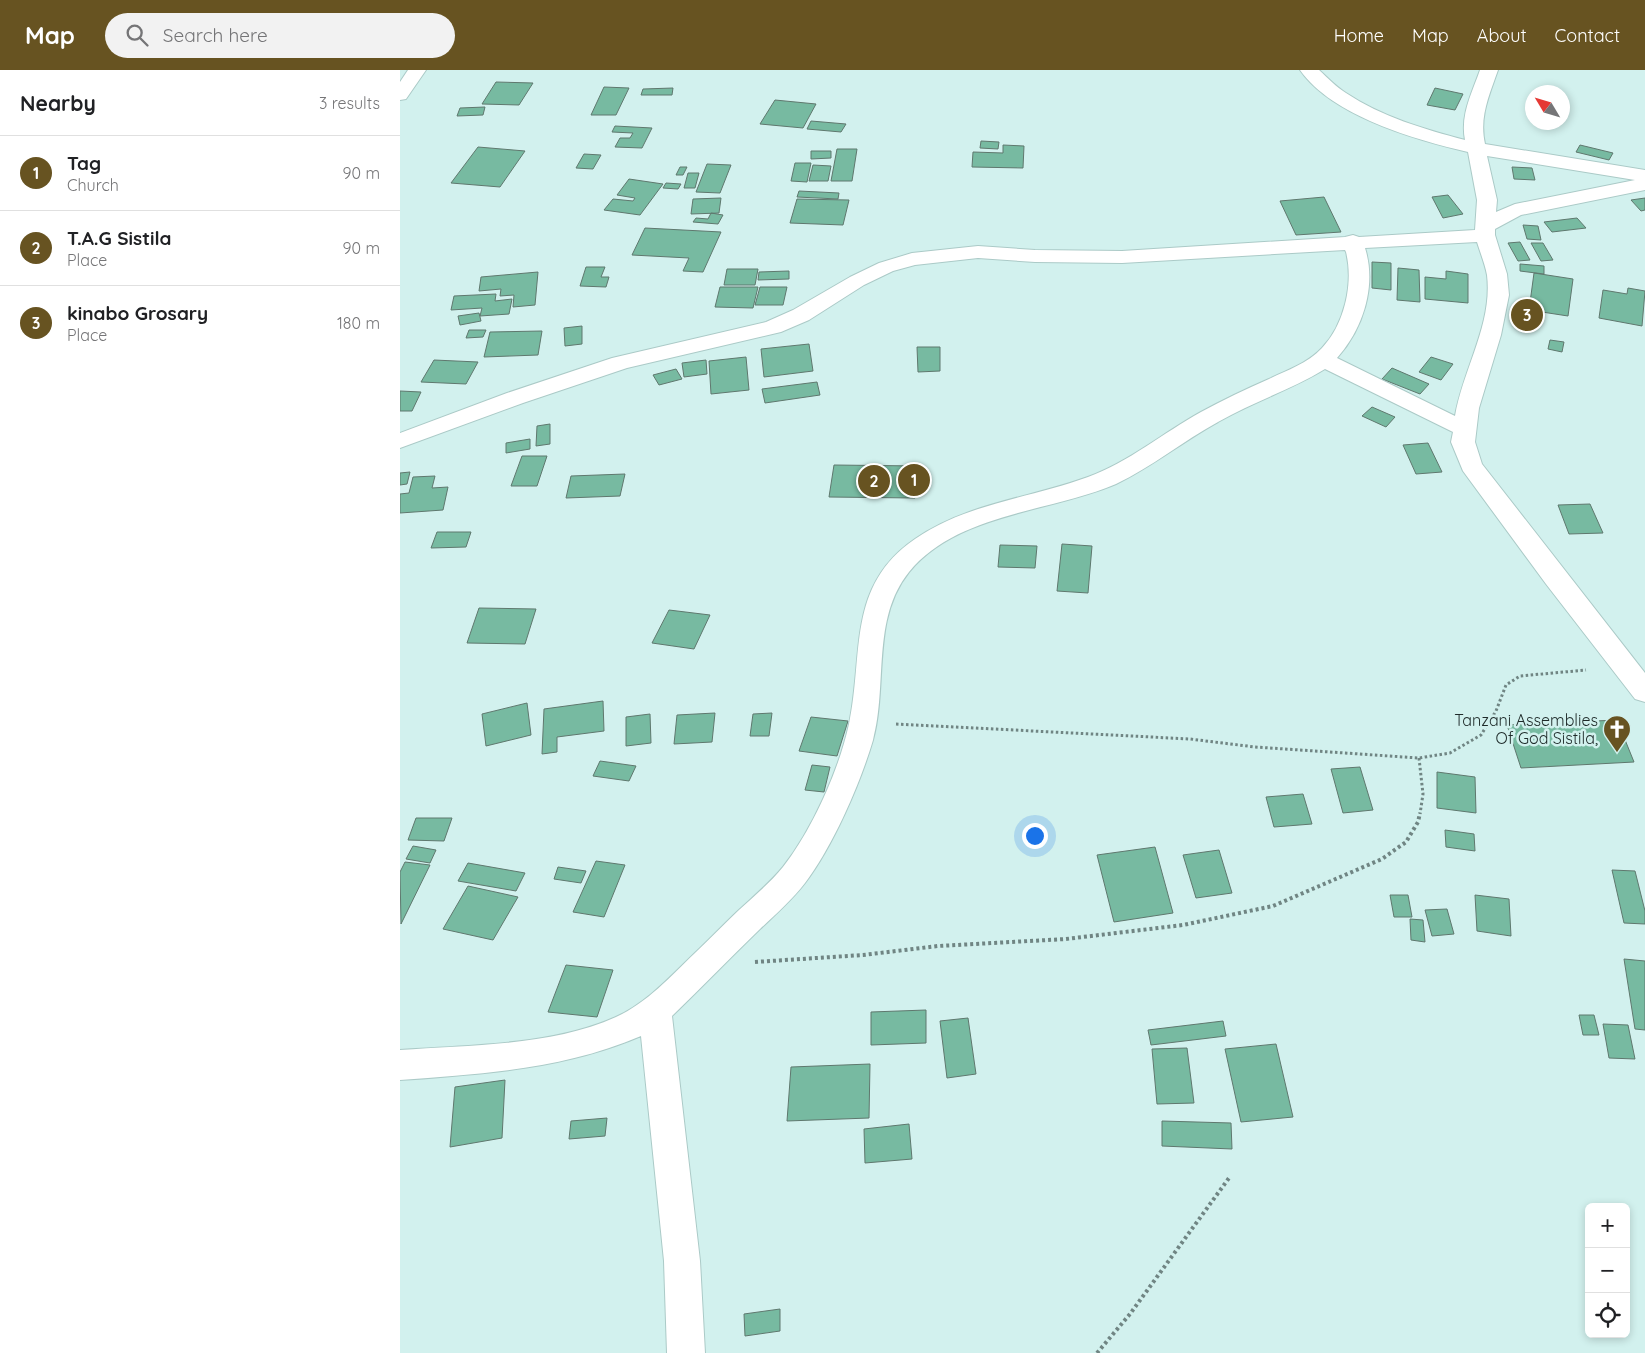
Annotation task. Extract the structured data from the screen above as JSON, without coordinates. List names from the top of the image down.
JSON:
{
  "places": {
    "church": ["Tanzani Assemblies Of God Sistila,"]
  },
  "north": "top left",
  "page": {
    "header": "Map",
    "search": "Search here",
    "nav": [
      "Home",
      "Map",
      "About",
      "Contact"
    ],
    "heading": ["Nearby", "3 results"],
    "list": [
      {
        "mark": "1",
        "name": "Tag",
        "note": "Church",
        "value": "90 m"
      },
      {
        "mark": "2",
        "name": "T.A.G Sistila",
        "note": "Place",
        "value": "90 m"
      },
      {
        "mark": "3",
        "name": "kinabo Grosary",
        "note": "Place",
        "value": "180 m"
      }
    ],
    "pins": ["3", "1", "2"],
    "map_buttons": ["+", "−"]
  }
}
